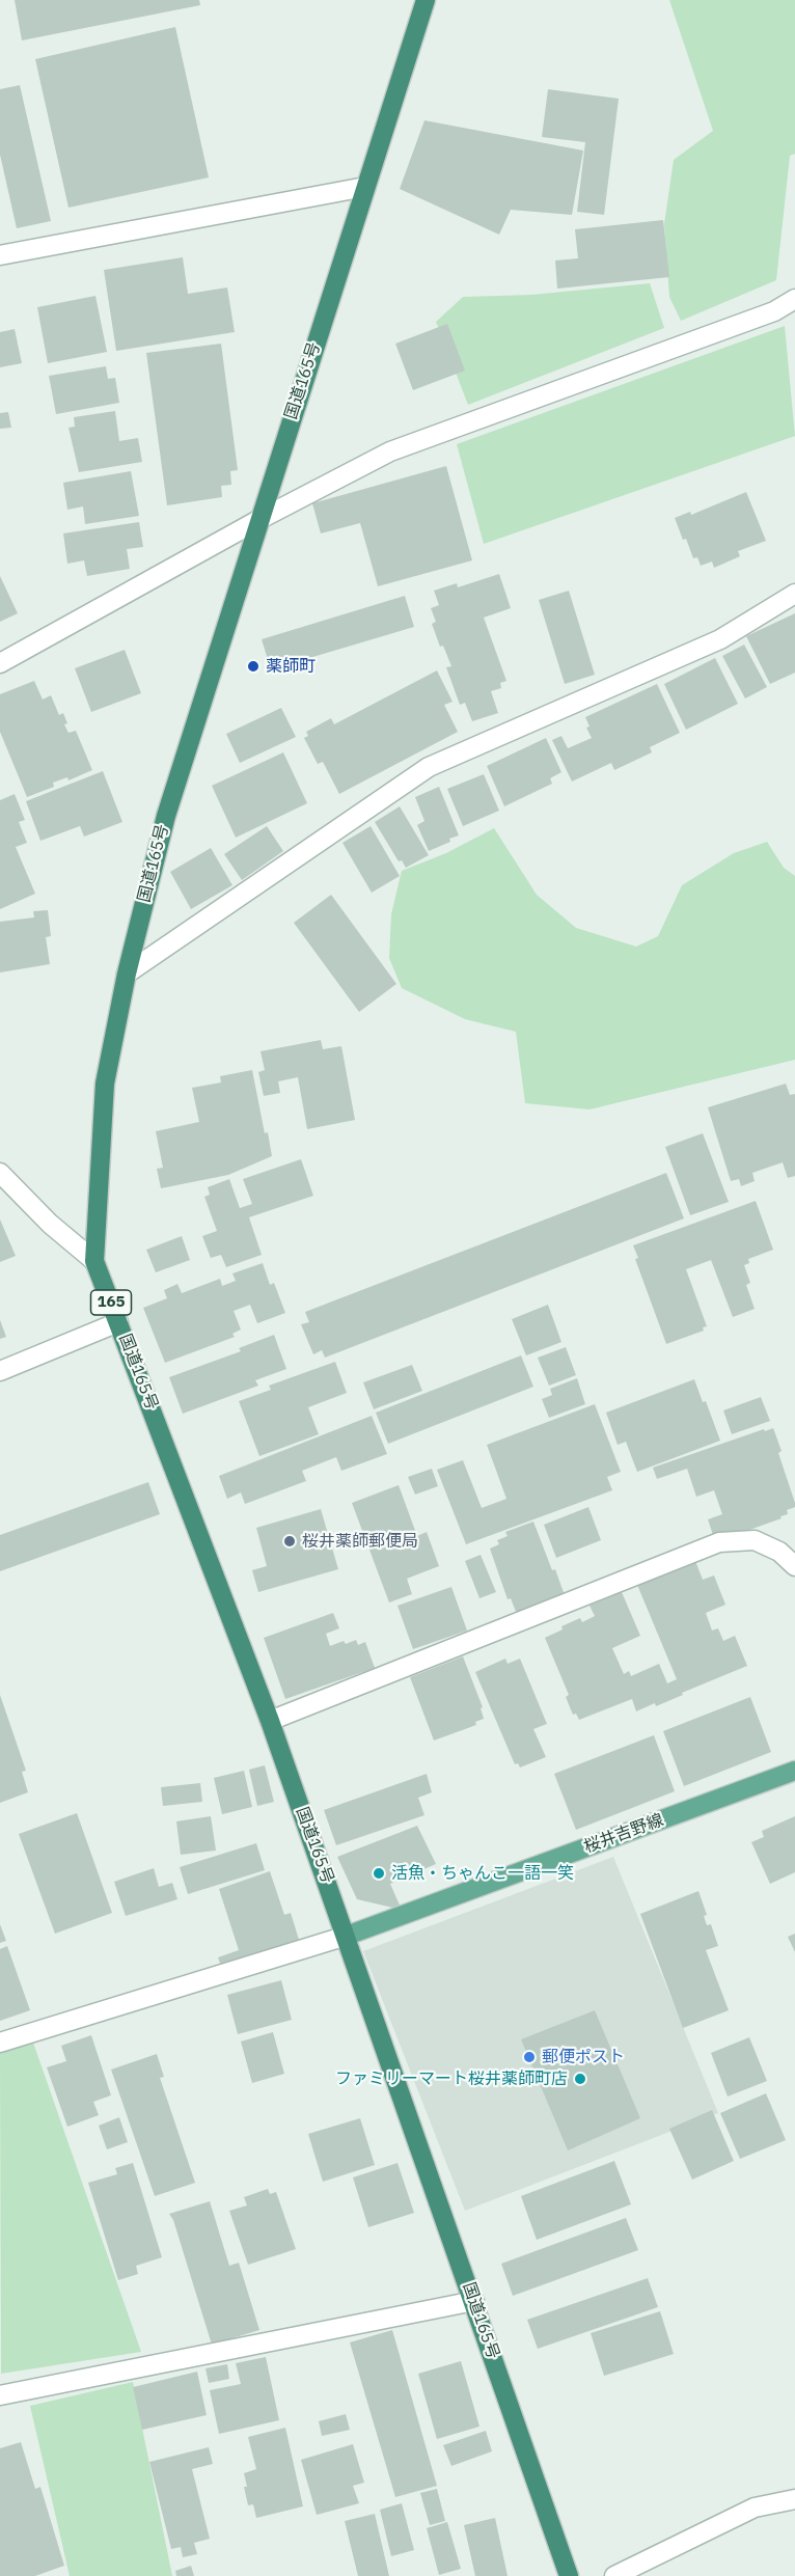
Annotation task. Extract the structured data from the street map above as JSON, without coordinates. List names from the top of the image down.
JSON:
{
  "streets": {
    "highway": ["国道165号", "165"],
    "main road": ["桜井吉野線"]
  },
  "crossings": [
    ["国道165号", "桜井吉野線"]
  ],
  "places": [
    "薬師町",
    "桜井薬師郵便局",
    "活魚・ちゃんこ一語一笑",
    "郵便ポスト",
    "ファミリーマート桜井薬師町店"
  ]
}
